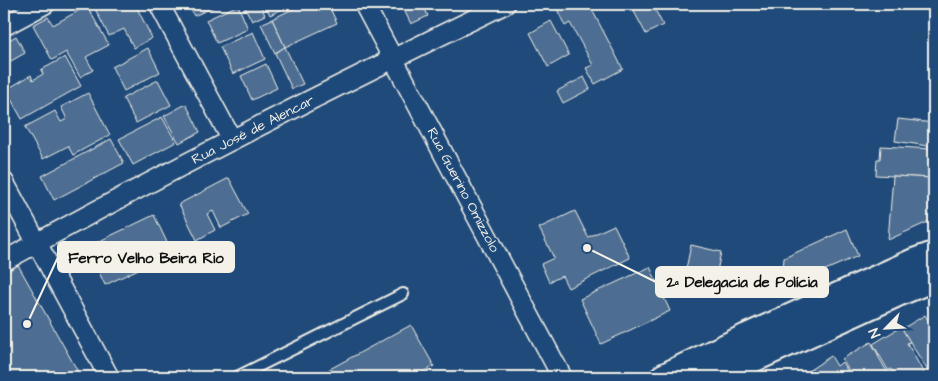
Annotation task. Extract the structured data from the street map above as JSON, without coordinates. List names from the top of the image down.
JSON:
{
  "streets": {
    "street": ["Rua José de Alencar", "Rua Guerino Omizzolo"]
  },
  "crossings": [
    ["Rua José de Alencar", "Rua Guerino Omizzolo"]
  ],
  "places": ["2ª Delegacia de Polícia", "Ferro Velho Beira Rio"],
  "north": "bottom left"
}
